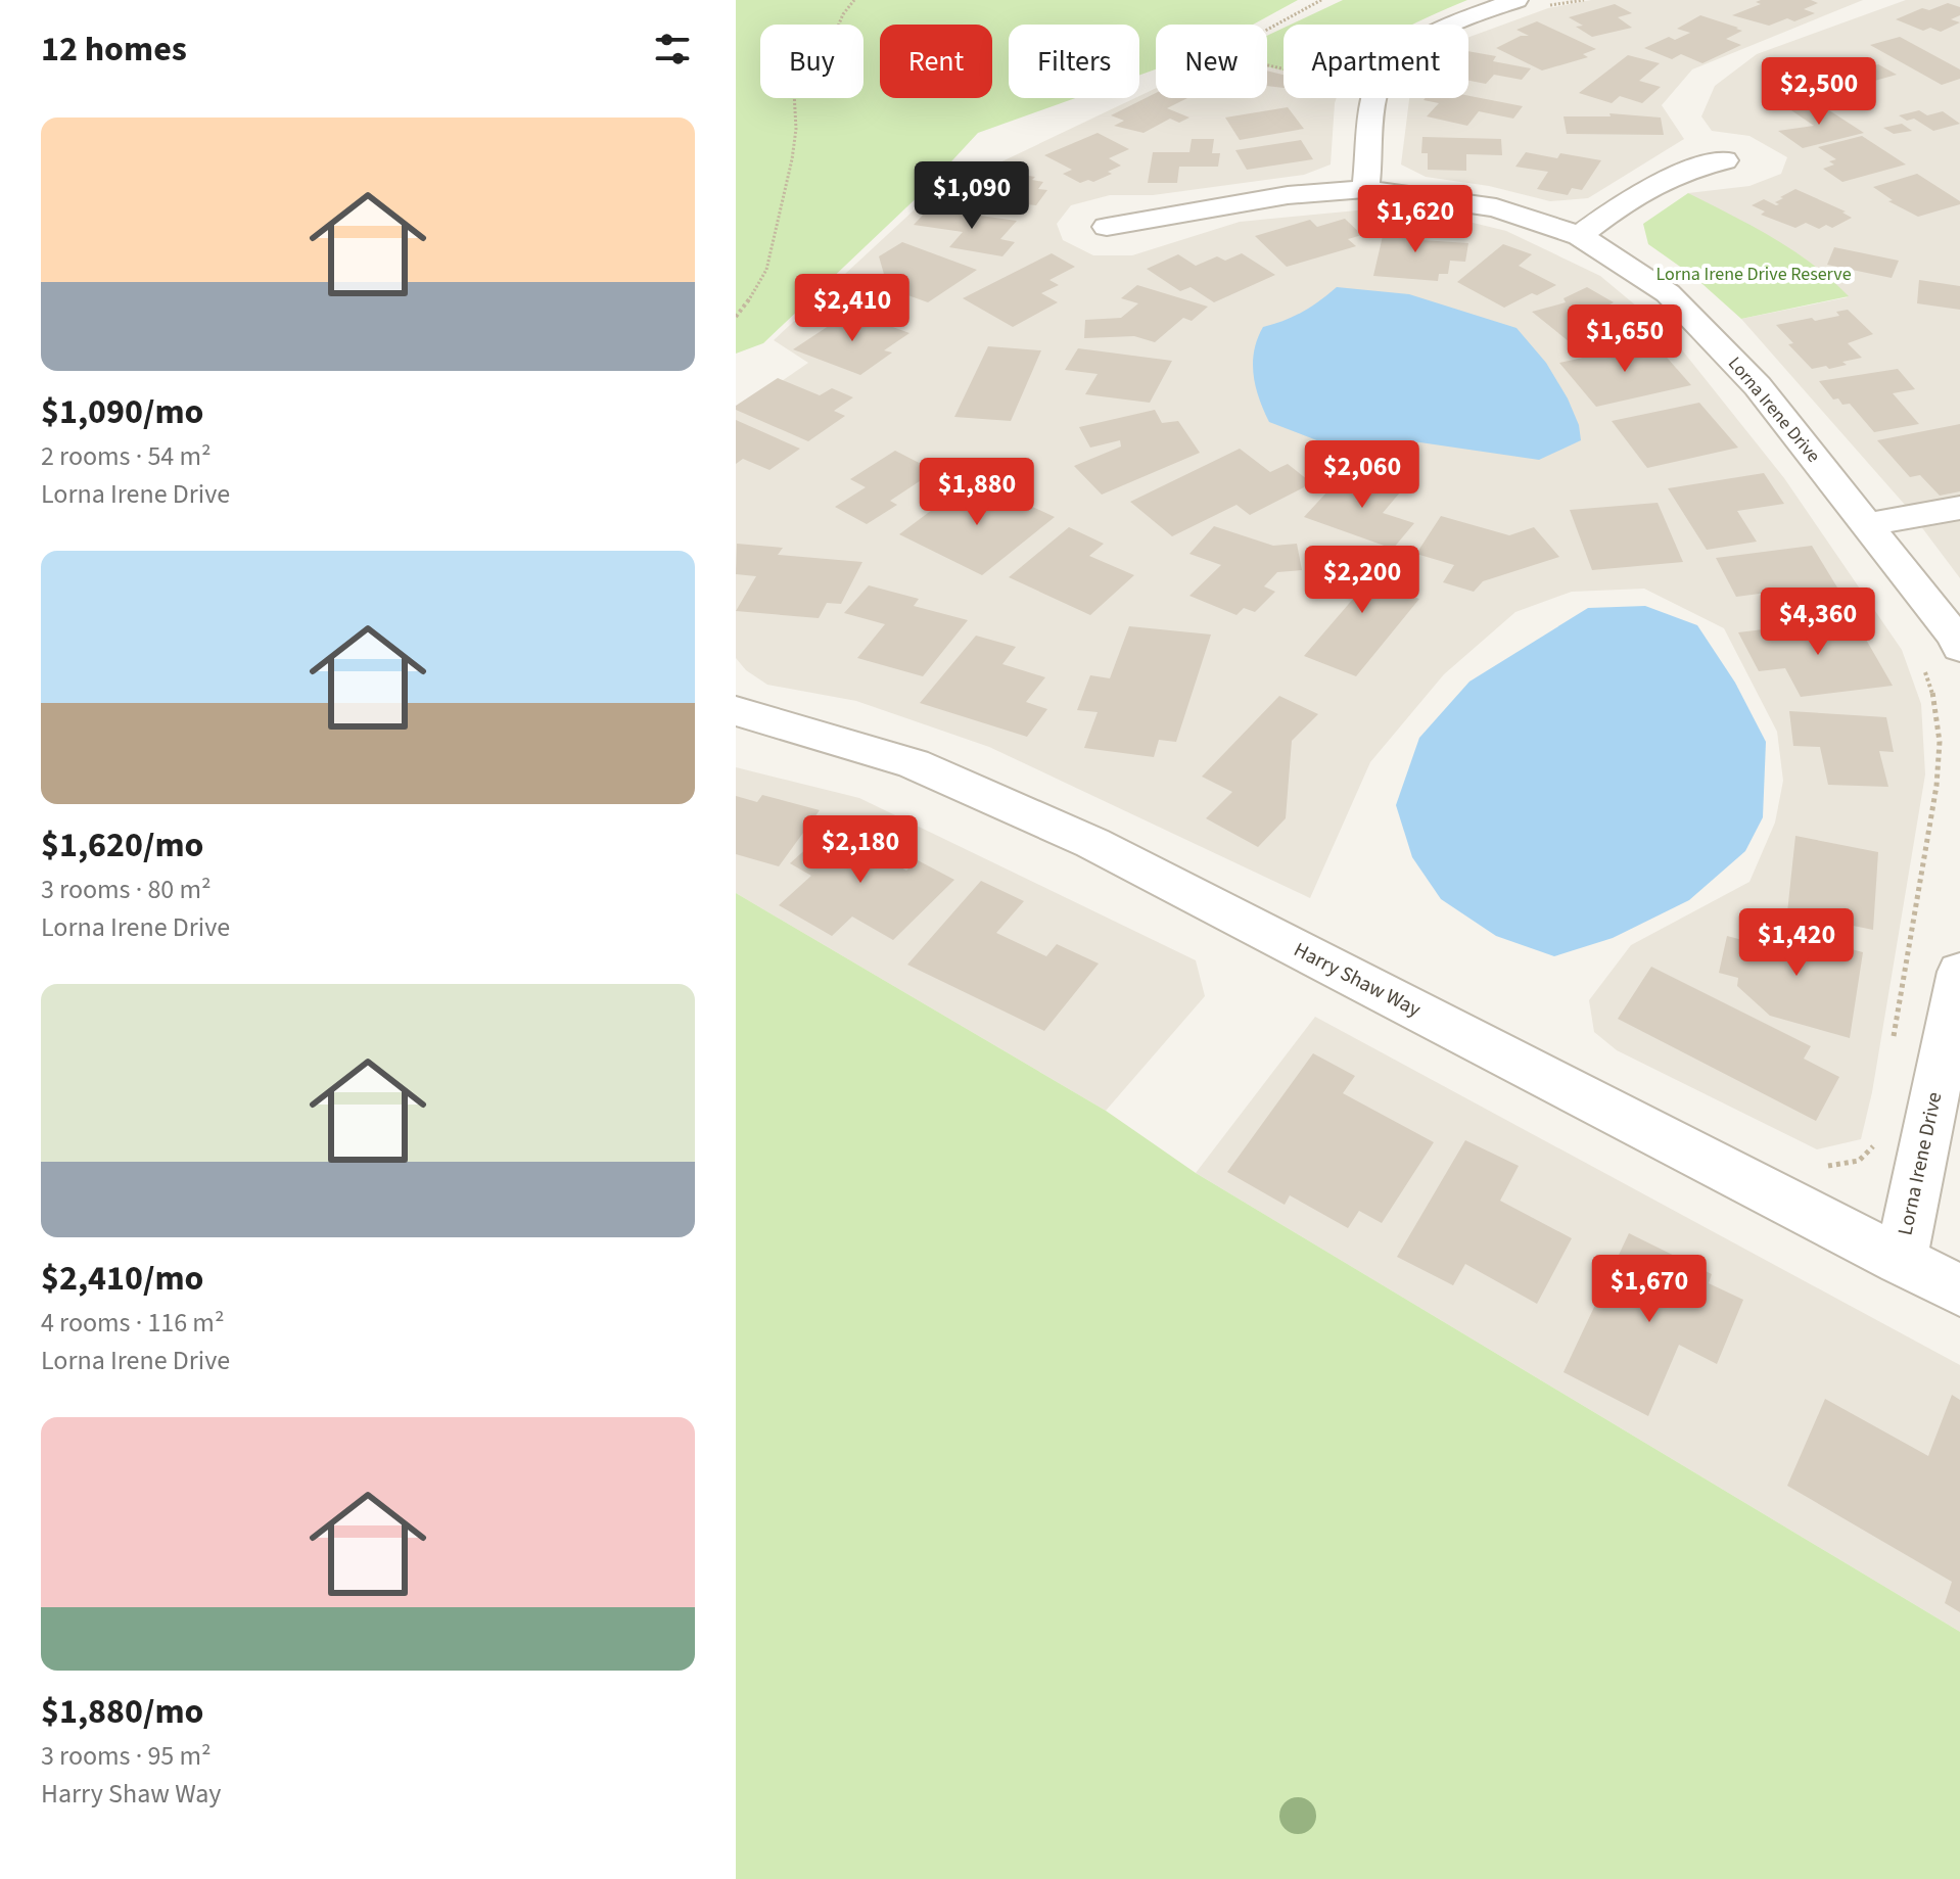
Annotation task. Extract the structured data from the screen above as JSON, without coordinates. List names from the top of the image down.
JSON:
{
  "streets": {
    "street": ["Lorna Irene Drive", "Harry Shaw Way"]
  },
  "crossings": [
    ["Lorna Irene Drive", "Harry Shaw Way"]
  ],
  "parks": ["Lorna Irene Drive Reserve"],
  "page": {
    "heading": "12 homes",
    "chip": [
      "Buy",
      "Rent",
      "Filters",
      "New",
      "Apartment"
    ],
    "price": [
      "$2,500",
      "$1,090",
      "$1,620",
      "$2,410",
      "$1,650",
      "$2,060",
      "$1,880",
      "$2,200",
      "$4,360",
      "$2,180",
      "$1,420",
      "$1,670"
    ],
    "list": [
      {
        "name": "$1,090/mo",
        "note": "2 rooms · 54 m² · Lorna Irene Drive"
      },
      {
        "name": "$1,620/mo",
        "note": "3 rooms · 80 m² · Lorna Irene Drive"
      },
      {
        "name": "$2,410/mo",
        "note": "4 rooms · 116 m² · Lorna Irene Drive"
      },
      {
        "name": "$1,880/mo",
        "note": "3 rooms · 95 m² · Harry Shaw Way"
      }
    ]
  }
}
